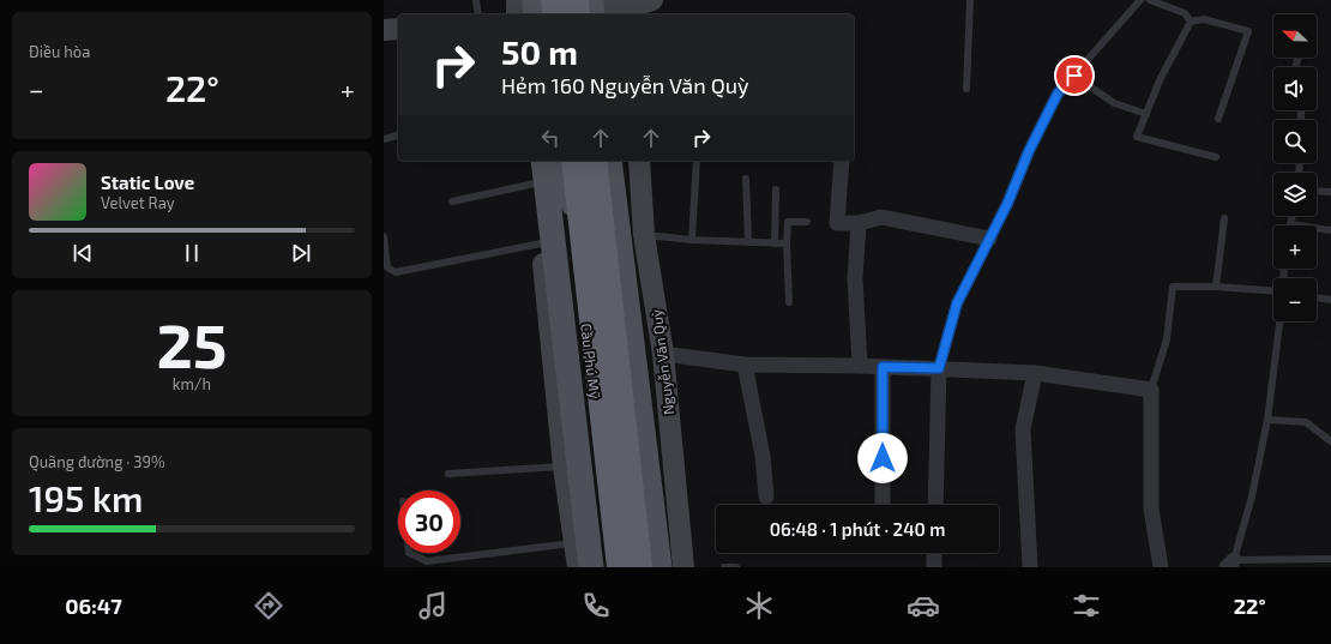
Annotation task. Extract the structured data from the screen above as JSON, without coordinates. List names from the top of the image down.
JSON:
{
  "streets": {
    "highway": ["Cầu Phú Mỹ"],
    "street": ["Nguyễn Văn Quỳ"]
  },
  "north": "left",
  "page": {
    "tile": [
      "Điều hòa",
      ["25", "km/h"],
      ["Quãng đường · 39%", "195 km"]
    ],
    "map_buttons": ["+", "−"],
    "turn": ["50 m", "Hẻm 160 Nguyễn Văn Quỳ"],
    "heat": ["−", "22°", "+"],
    "song": ["Static Love", "Velvet Ray"],
    "limit": "30",
    "trip": "06:48 · 1 phút · 240 m",
    "tabs": ["06:47", "22°"]
  }
}
